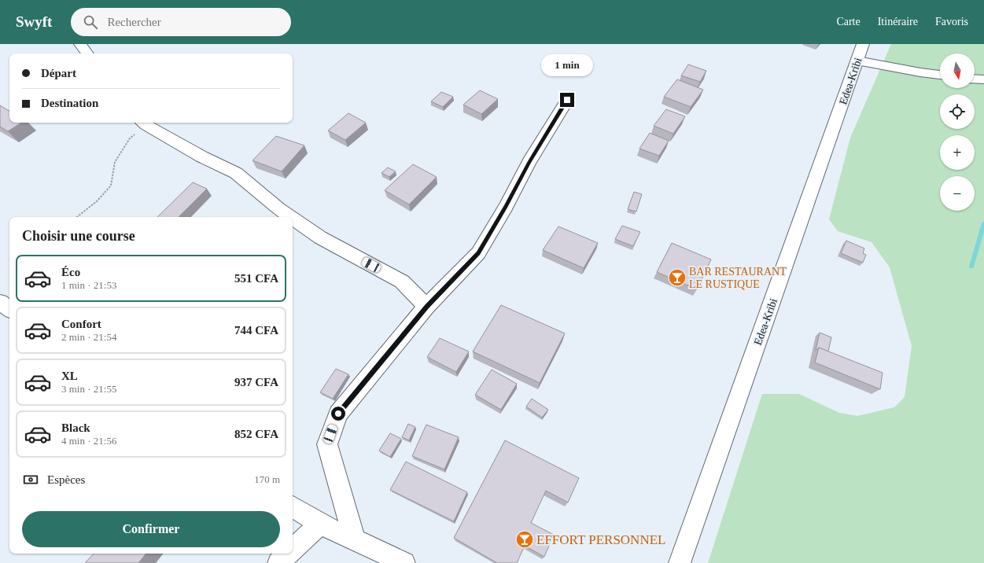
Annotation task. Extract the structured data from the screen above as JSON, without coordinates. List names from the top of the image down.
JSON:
{
  "streets": {
    "main road": ["Edea-Kribi"]
  },
  "places": {
    "bar": ["BAR RESTAURANT LE RUSTIQUE", "EFFORT PERSONNEL"]
  },
  "north": "bottom",
  "page": {
    "header": "Swyft",
    "search": "Rechercher",
    "nav": ["Carte", "Itinéraire", "Favoris"],
    "map_buttons": ["+", "−"],
    "banner": ["Départ", "Destination"],
    "bubble": "1 min",
    "heading": "Choisir une course",
    "list": [
      {
        "name": "Éco",
        "note": "1 min · 21:53",
        "value": "551 CFA"
      },
      {
        "name": "Confort",
        "note": "2 min · 21:54",
        "value": "744 CFA"
      },
      {
        "name": "XL",
        "note": "3 min · 21:55",
        "value": "937 CFA"
      },
      {
        "name": "Black",
        "note": "4 min · 21:56",
        "value": "852 CFA"
      }
    ],
    "pay": ["Espèces", "170 m"],
    "buttons": "Confirmer"
  }
}
